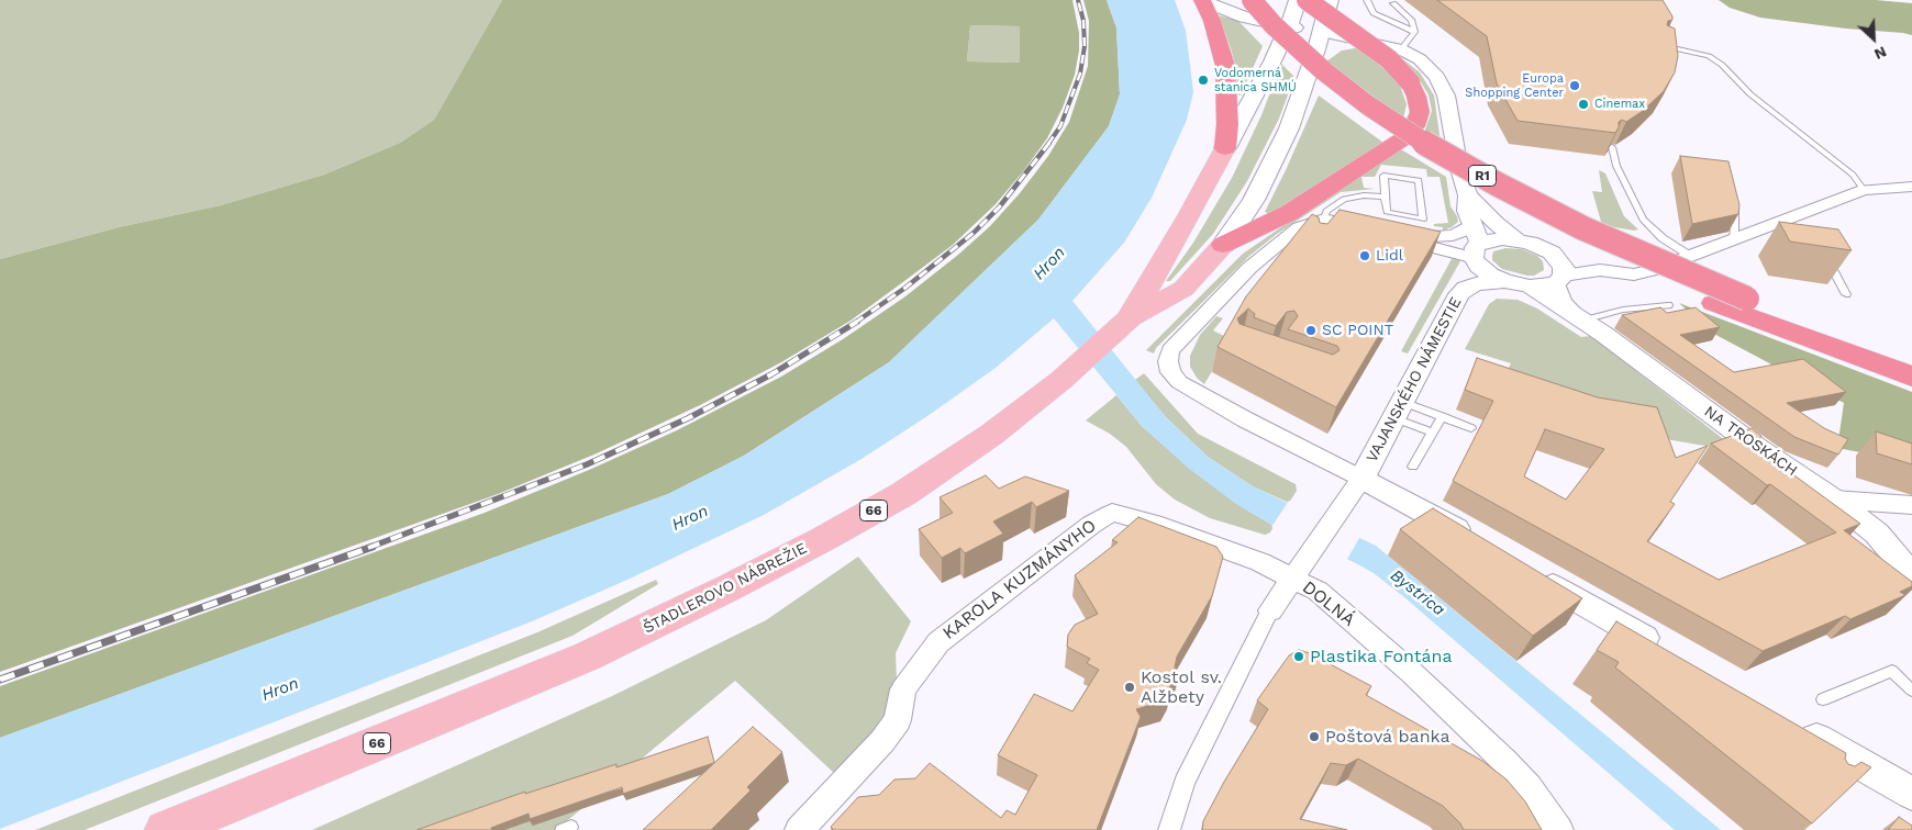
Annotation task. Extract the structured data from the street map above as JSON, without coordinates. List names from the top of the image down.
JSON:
{
  "streets": {
    "highway": ["R1"],
    "main road": ["66", "ŠTADLEROVO NÁBREŽIE"],
    "street": [
      "VAJANSKÉHO NÁMESTIE",
      "NA TROSKÁCH",
      "KAROLA KUZMÁNYHO",
      "DOLNÁ"
    ]
  },
  "crossings": [
    ["VAJANSKÉHO NÁMESTIE", "KAROLA KUZMÁNYHO"],
    ["VAJANSKÉHO NÁMESTIE", "DOLNÁ"],
    ["66", "ŠTADLEROVO NÁBREŽIE"],
    ["KAROLA KUZMÁNYHO", "DOLNÁ"]
  ],
  "water": ["Hron", "Bystrica"],
  "places": [
    "Vodomerná stanica SHMÚ",
    "Europa Shopping Center",
    "Cinemax",
    "Lidl",
    "SC POINT",
    "Plastika Fontána",
    "Kostol sv. Alžbety",
    "Poštová banka"
  ],
  "north": "bottom right"
}
